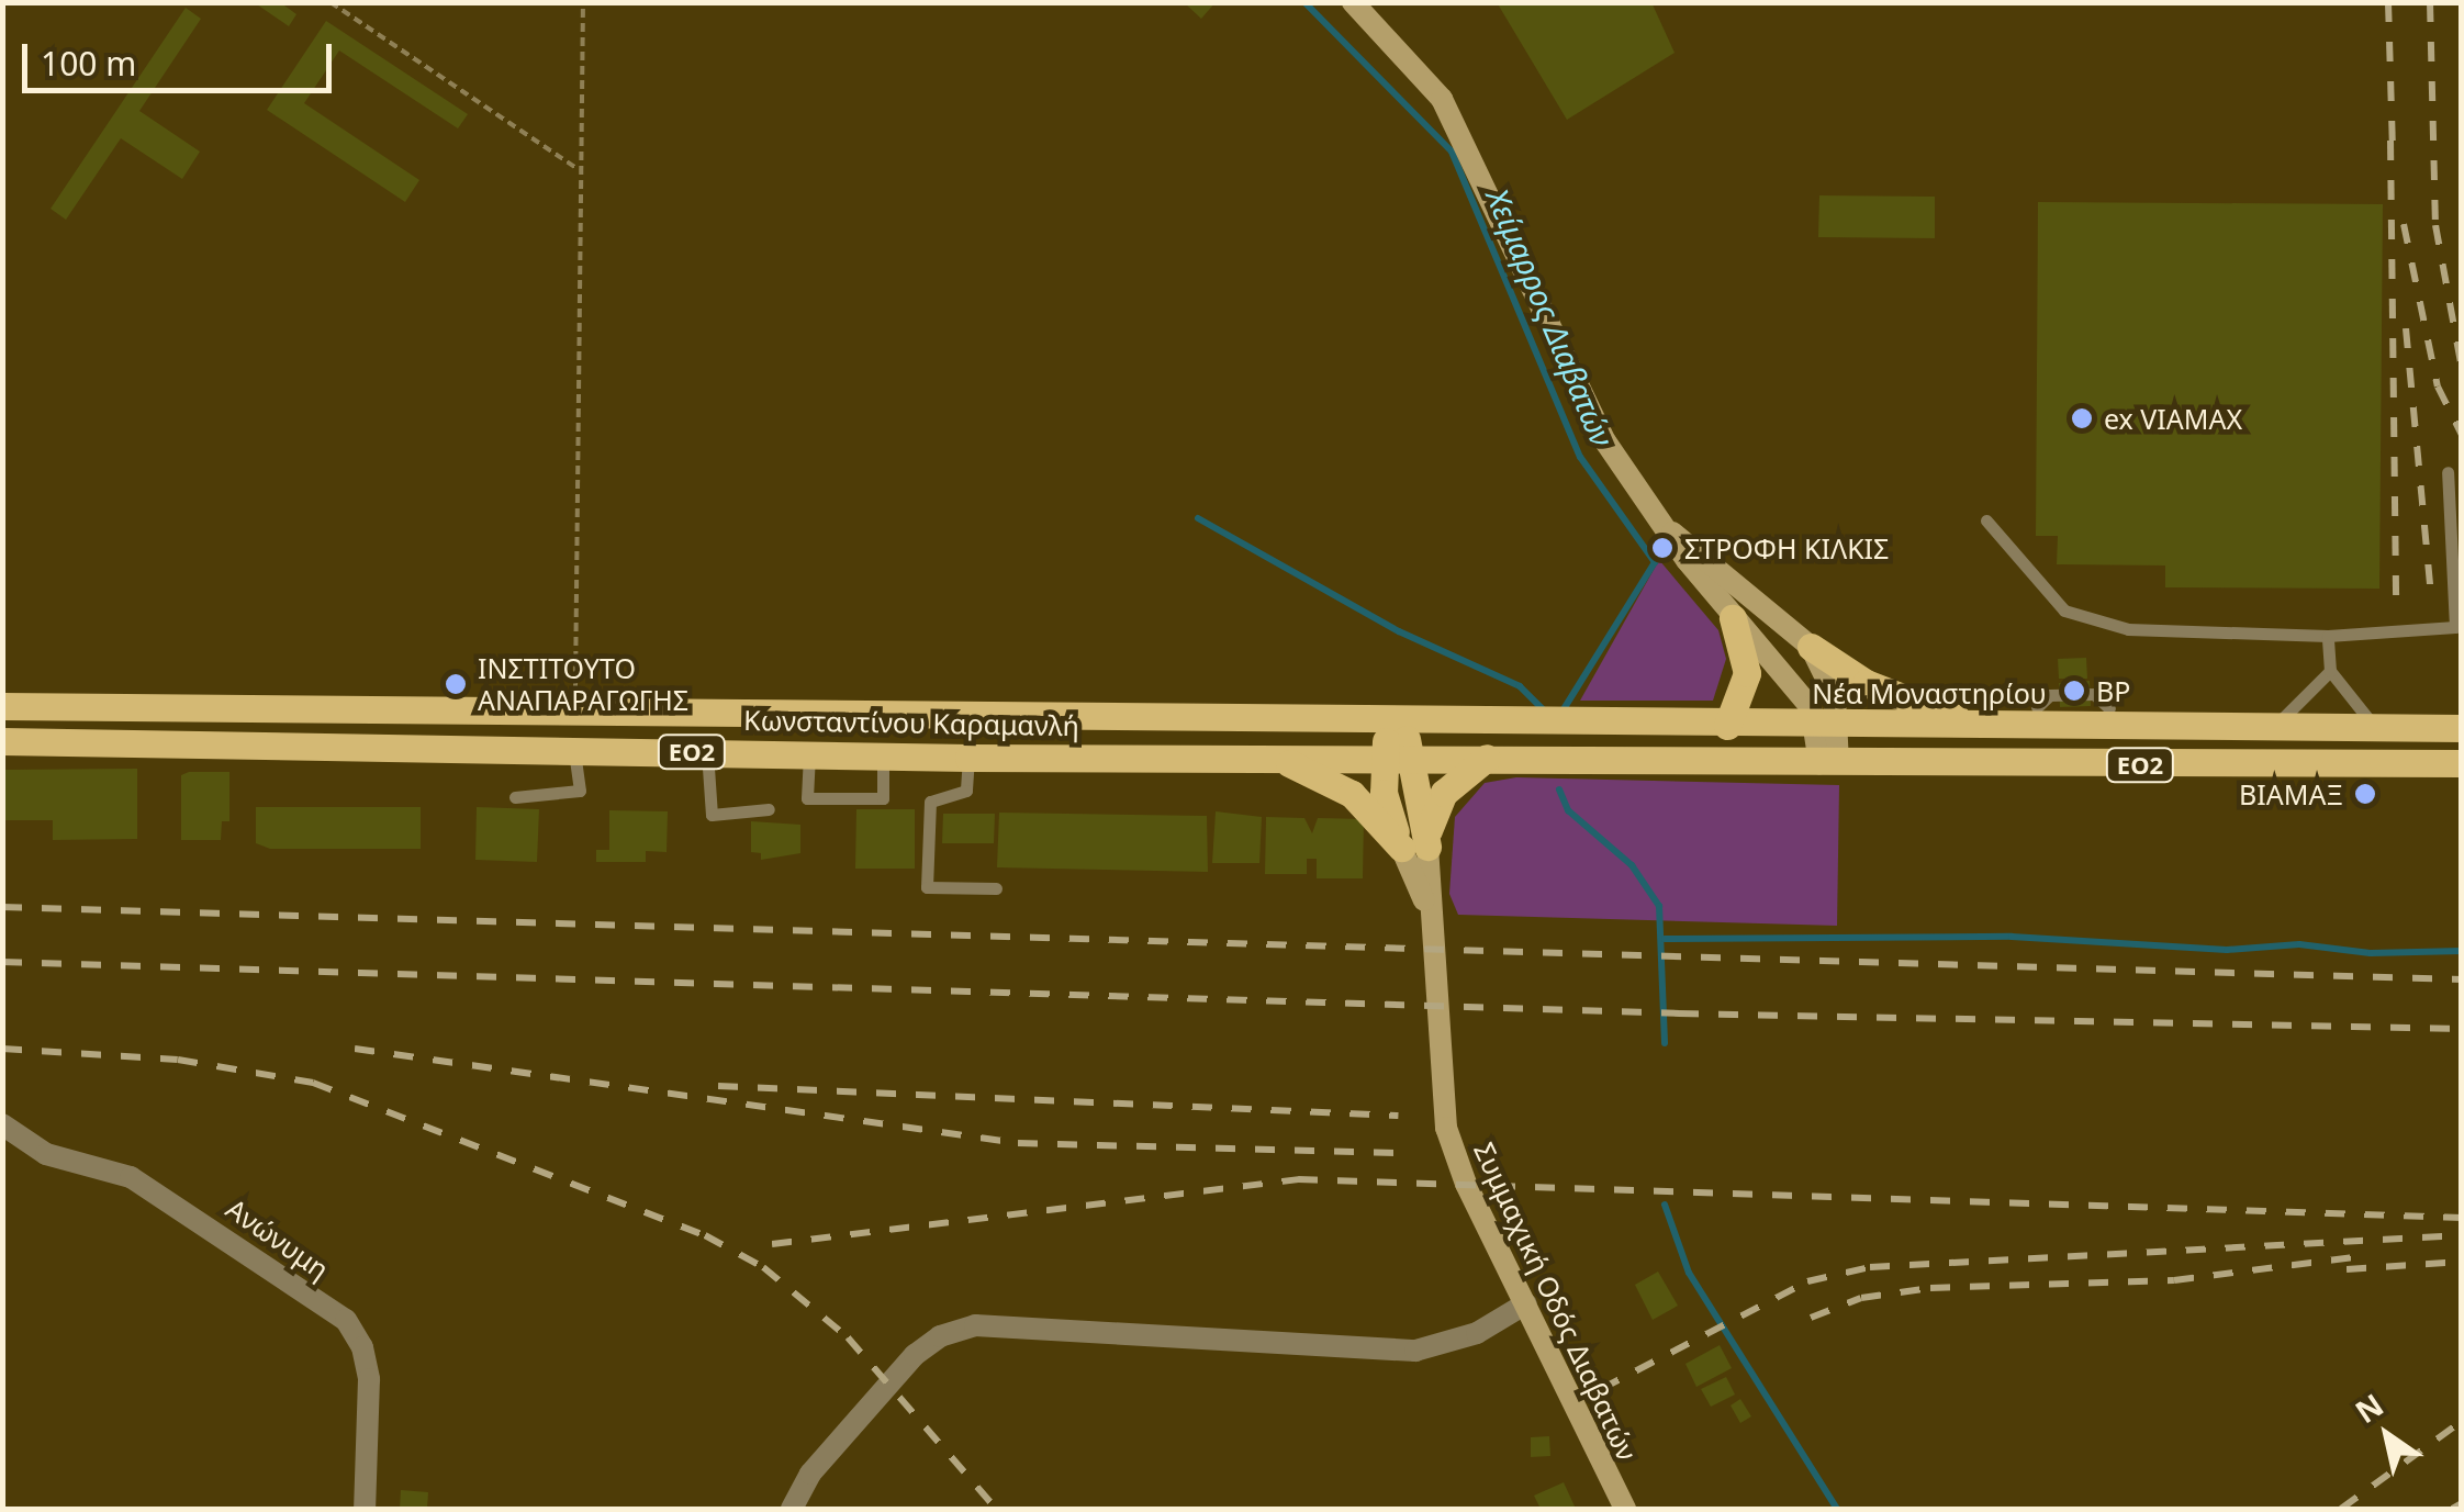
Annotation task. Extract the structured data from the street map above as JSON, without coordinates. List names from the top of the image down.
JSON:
{
  "streets": {
    "main road": [
      "Νέα Μοναστηρίου",
      "Κωνσταντίνου Καραμανλή",
      "ΕΟ2",
      "Συμμαχική Οδός Διαβατών"
    ],
    "street": ["Ανώνυμη"]
  },
  "crossings": [
    ["Νέα Μοναστηρίου", "Κωνσταντίνου Καραμανλή"],
    ["Κωνσταντίνου Καραμανλή", "ΕΟ2"]
  ],
  "water": ["Χείμαρρος Διαβατών"],
  "places": [
    "ex VIAMAX",
    "ΣΤΡΟΦΗ ΚΙΛΚΙΣ",
    "ΙΝΣΤΙΤΟΥΤΟ ΑΝΑΠΑΡΑΓΩΓΗΣ",
    "BP",
    "ΒΙΑΜΑΞ"
  ],
  "scale_bar": "100 m",
  "north": "top left"
}
